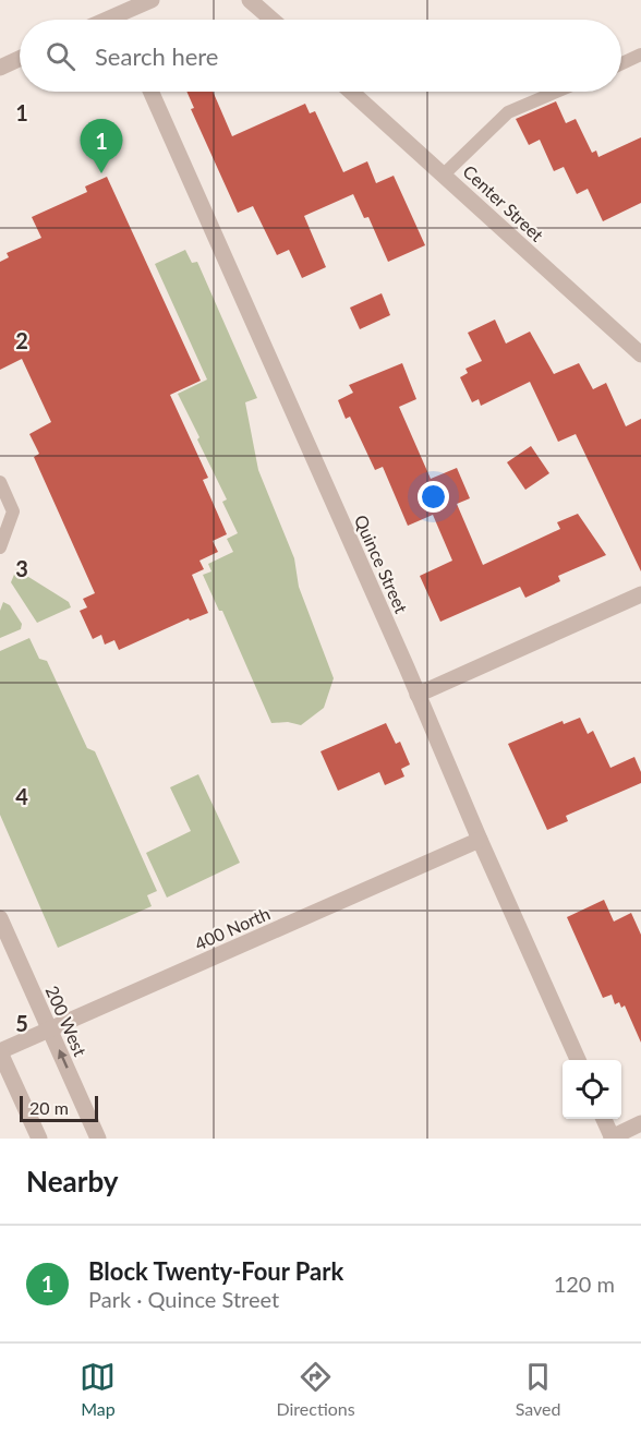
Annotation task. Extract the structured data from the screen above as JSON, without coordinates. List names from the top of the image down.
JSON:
{
  "streets": {
    "street": [
      "Center Street",
      "Quince Street",
      "400 North",
      "200 West"
    ]
  },
  "crossings": [
    ["Quince Street", "400 North"],
    ["400 North", "200 West"]
  ],
  "scale_bar": "20 m",
  "page": {
    "search": "Search here",
    "pins": "1",
    "scale": "20 m",
    "heading": "Nearby",
    "list": [
      {
        "mark": "1",
        "name": "Block Twenty-Four Park",
        "note": "Park · Quince Street",
        "value": "120 m"
      }
    ],
    "nav": ["Map", "Directions", "Saved"]
  },
  "grid": {
    "rows": [
      "1",
      "2",
      "3",
      "4",
      "5"
    ]
  }
}
